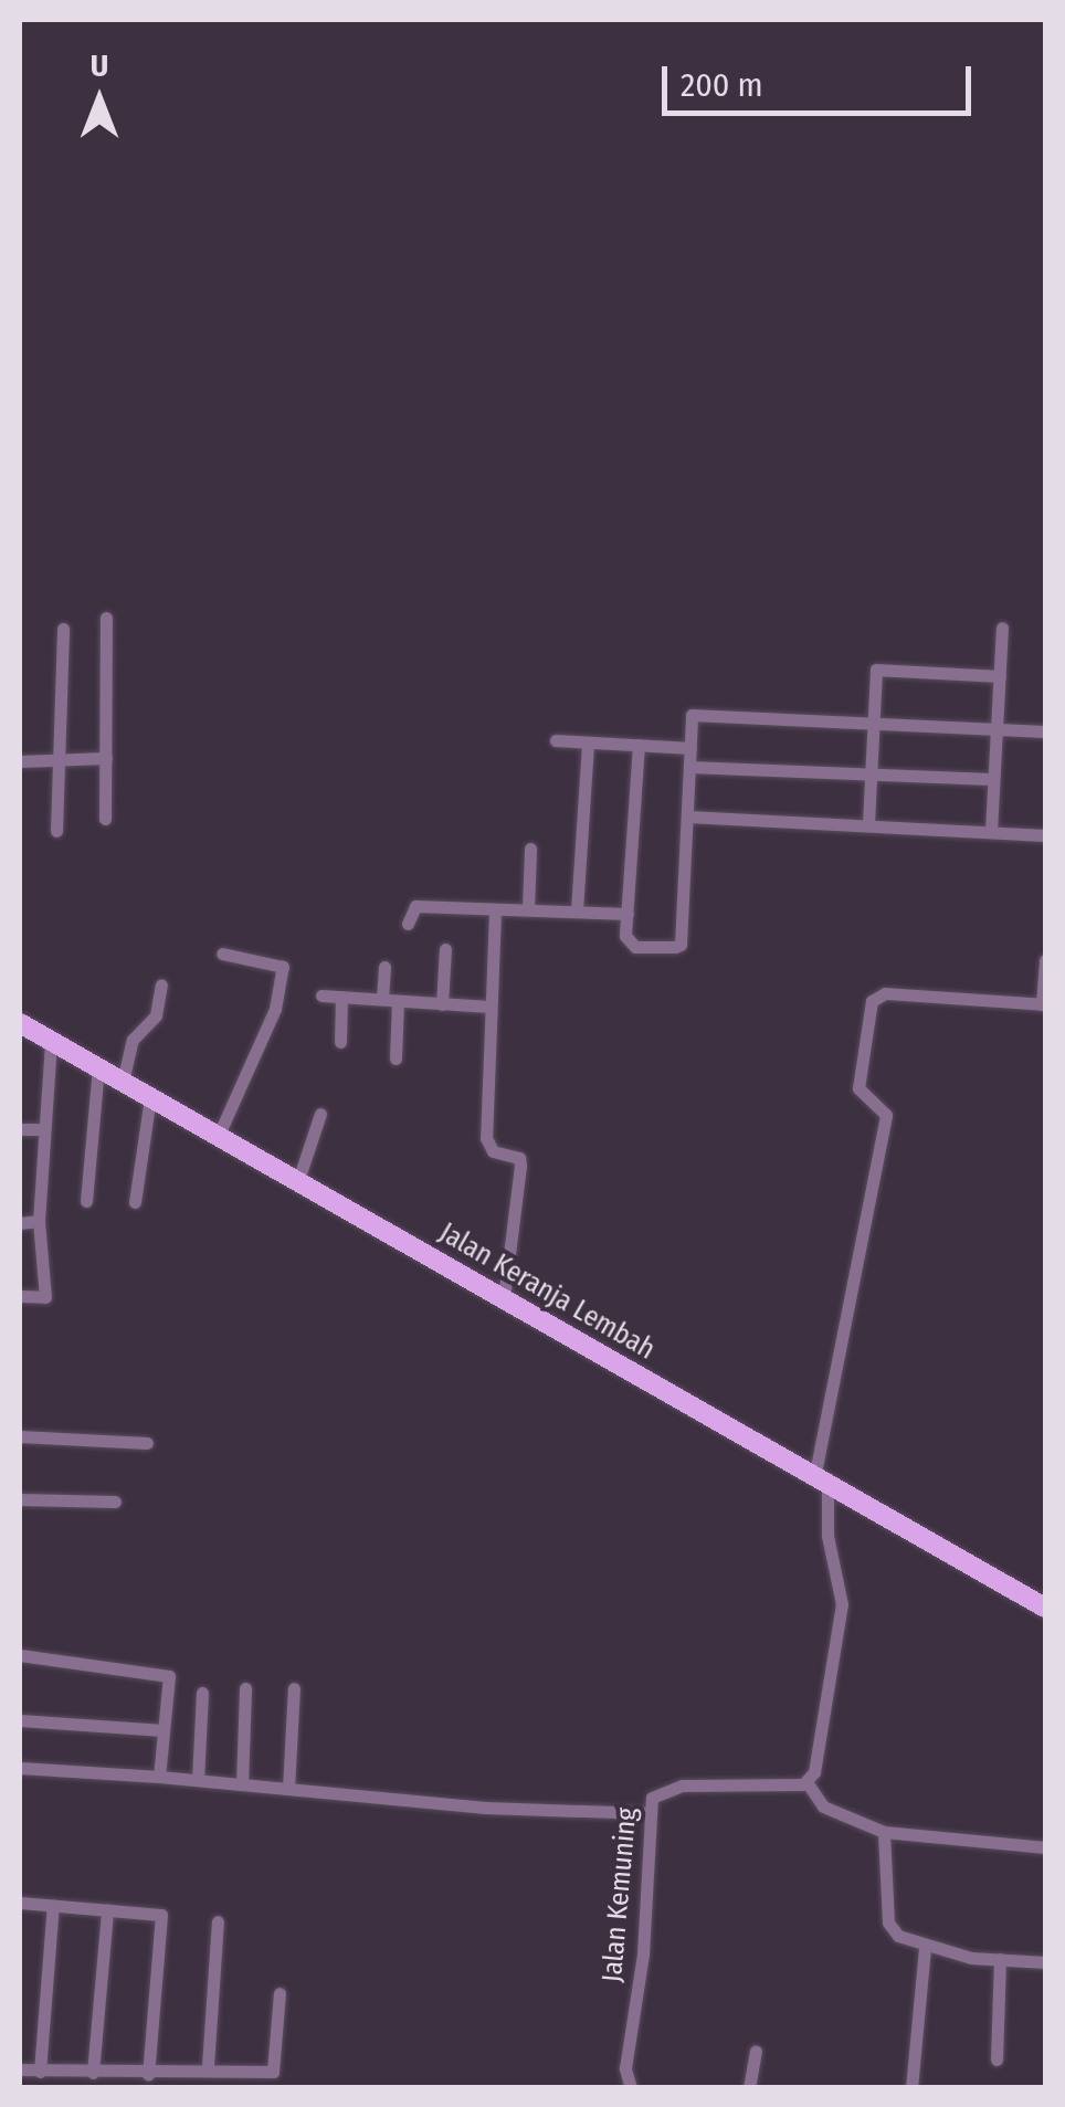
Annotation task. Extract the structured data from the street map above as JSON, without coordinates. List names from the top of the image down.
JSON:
{
  "streets": {
    "main road": ["Jalan Keranja Lembah"],
    "street": ["Jalan Kemuning"]
  },
  "scale_bar": "200 m",
  "north": "top"
}
